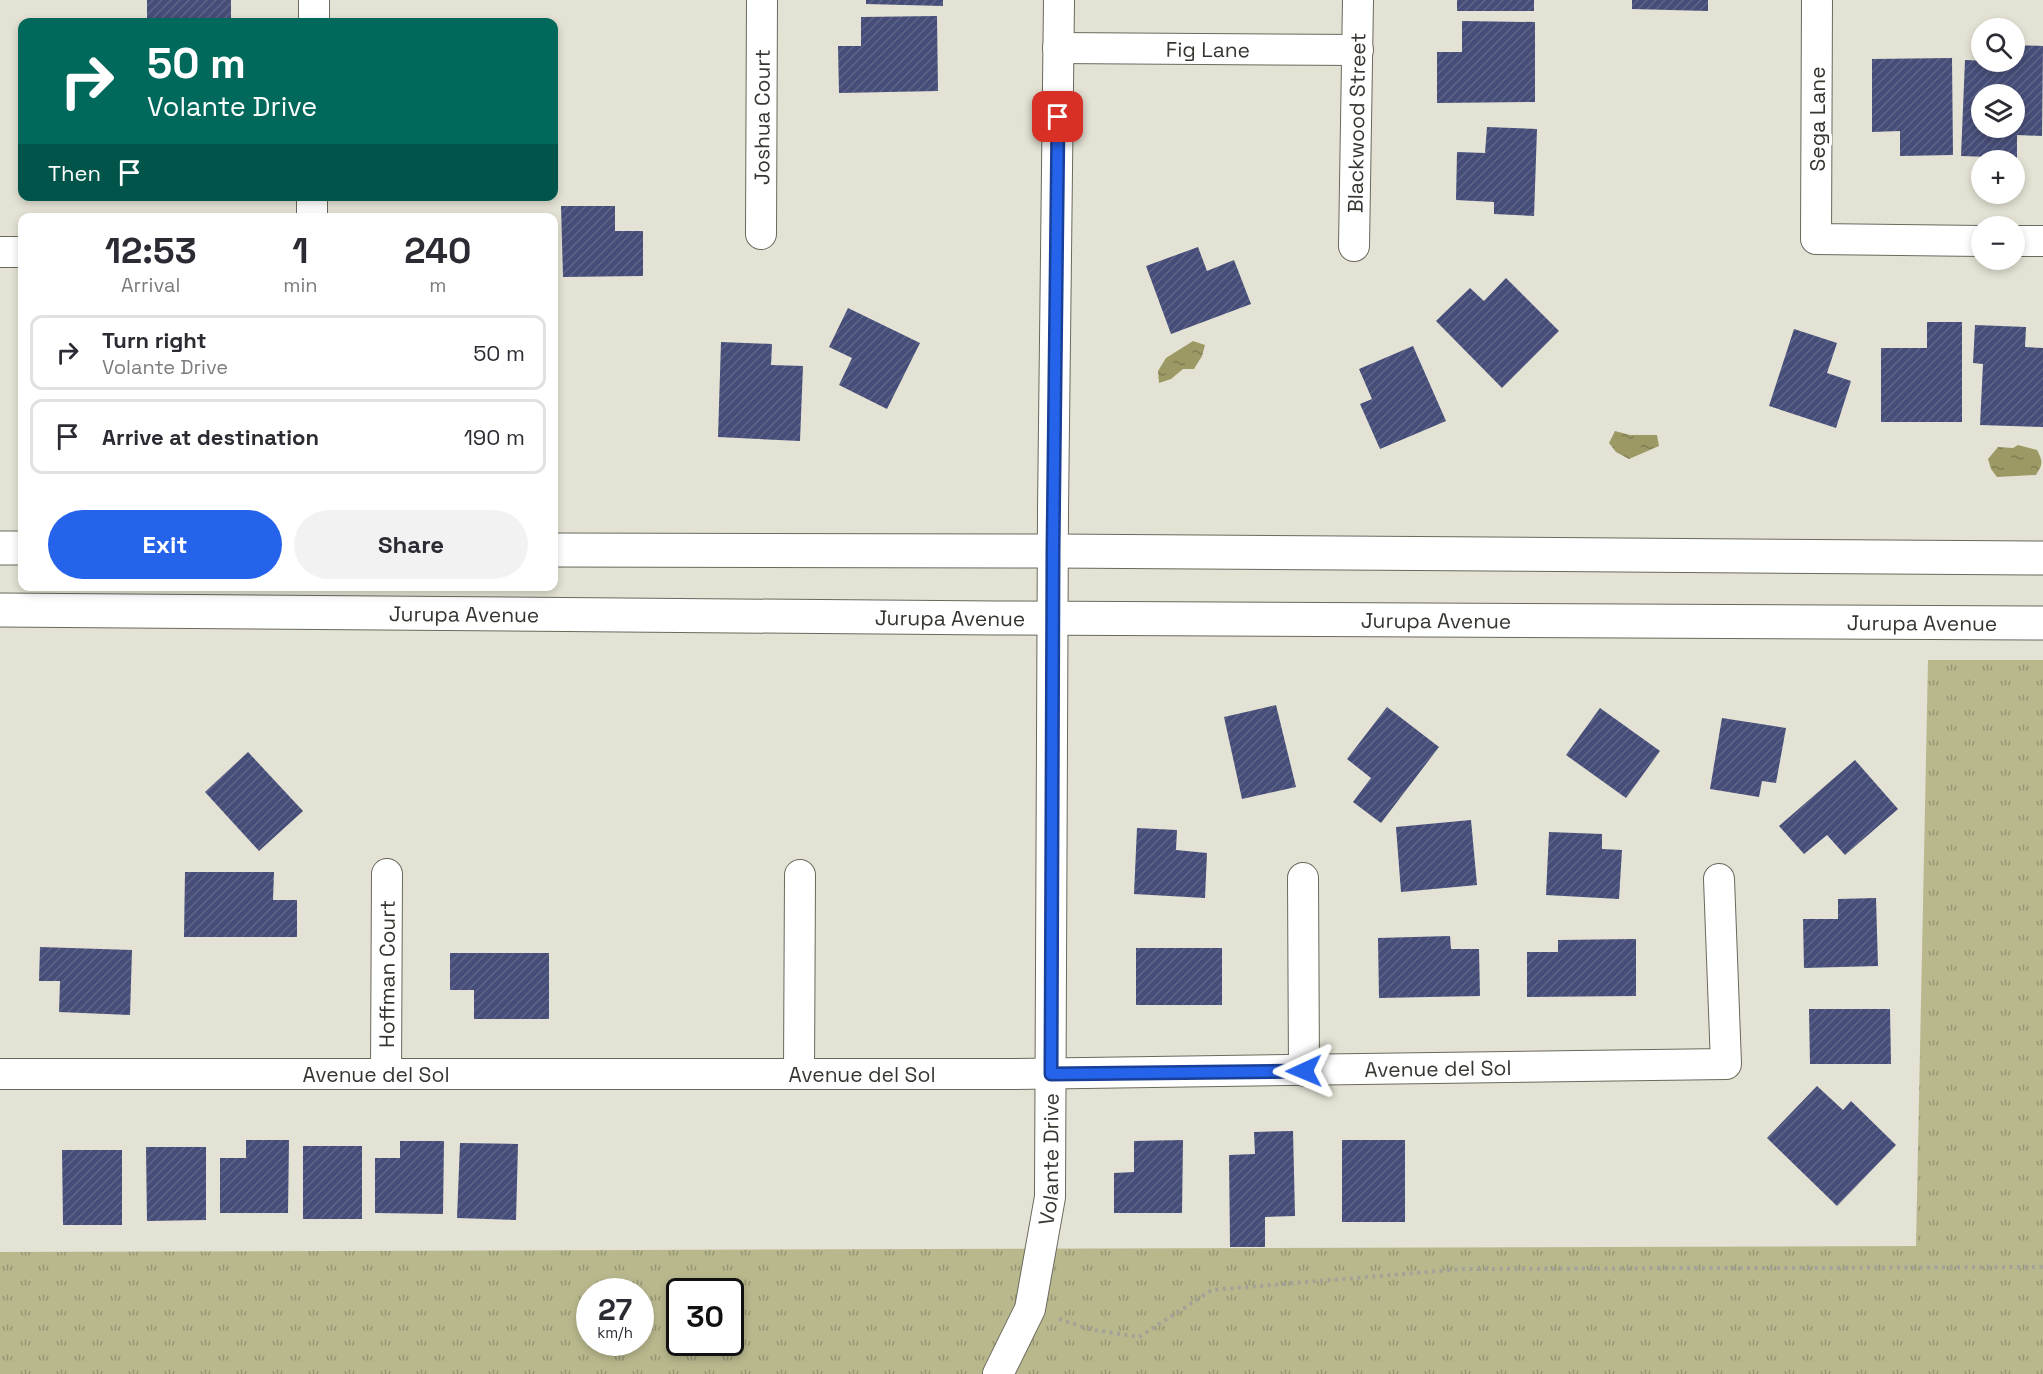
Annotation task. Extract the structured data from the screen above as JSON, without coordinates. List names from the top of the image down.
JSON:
{
  "streets": {
    "main road": ["Jurupa Avenue"],
    "street": [
      "Fig Lane",
      "Joshua Court",
      "Sega Lane",
      "Blackwood Street",
      "Hoffman Court",
      "Avenue del Sol",
      "Volante Drive"
    ]
  },
  "crossings": [
    ["Fig Lane", "Blackwood Street"],
    ["Fig Lane", "Volante Drive"],
    ["Jurupa Avenue", "Volante Drive"],
    ["Hoffman Court", "Avenue del Sol"],
    ["Avenue del Sol", "Volante Drive"]
  ],
  "page": {
    "map_buttons": ["+", "−"],
    "turn": ["50 m", "Volante Drive"],
    "then": "Then",
    "eta": [
      "12:53",
      "Arrival",
      "1",
      "min",
      "240",
      "m"
    ],
    "list": [
      {
        "name": "Turn right",
        "note": "Volante Drive",
        "value": "50 m"
      },
      {
        "name": "Arrive at destination",
        "value": "190 m"
      }
    ],
    "buttons": ["Exit", "Share"],
    "speed": "27 km/h",
    "limit": "30"
  }
}
